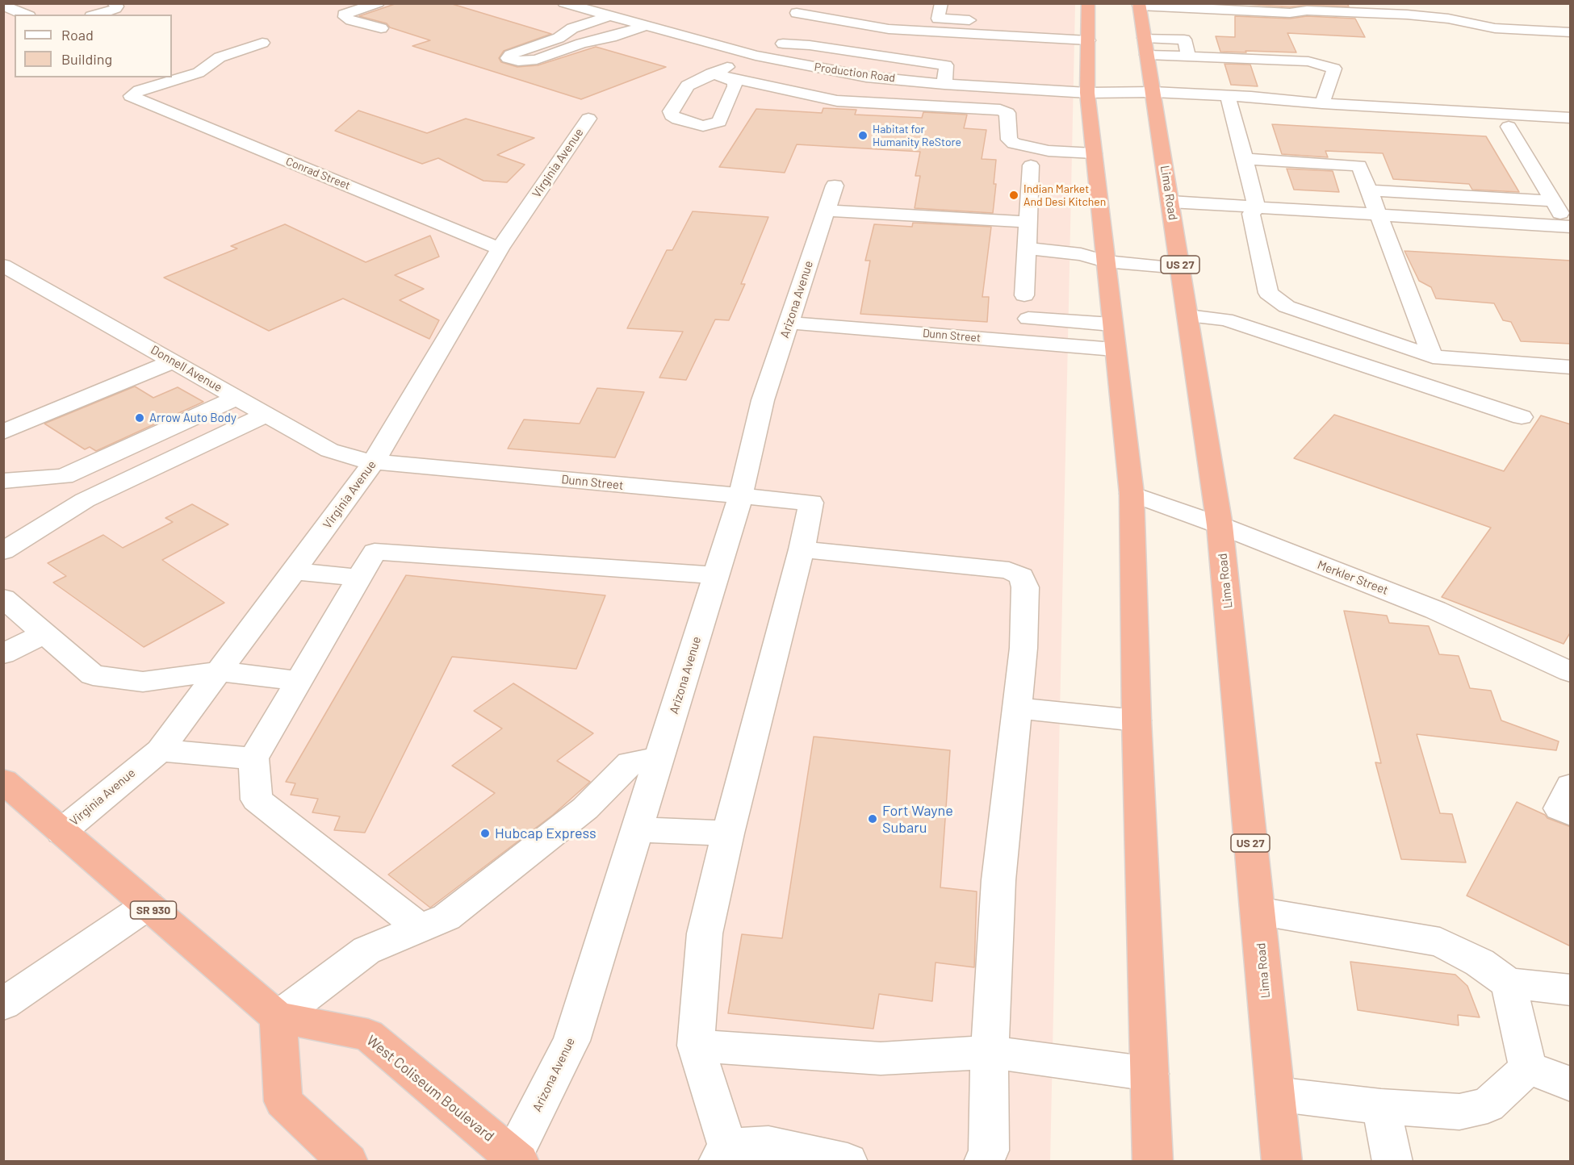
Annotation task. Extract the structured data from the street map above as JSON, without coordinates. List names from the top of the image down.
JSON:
{
  "streets": {
    "highway": [
      "Lima Road",
      "US 27",
      "SR 930",
      "West Coliseum Boulevard"
    ],
    "street": [
      "Production Road",
      "Virginia Avenue",
      "Conrad Street",
      "Arizona Avenue",
      "Dunn Street",
      "Donnell Avenue",
      "Merkler Street"
    ]
  },
  "crossings": [
    ["Production Road", "Lima Road"],
    ["Virginia Avenue", "Conrad Street"],
    ["Virginia Avenue", "Dunn Street"],
    ["Virginia Avenue", "Donnell Avenue"],
    ["Virginia Avenue", "West Coliseum Boulevard"],
    ["Lima Road", "Merkler Street"],
    ["Arizona Avenue", "Dunn Street"],
    ["Arizona Avenue", "West Coliseum Boulevard"],
    ["Dunn Street", "Donnell Avenue"]
  ],
  "places": [
    "Habitat for Humanity ReStore",
    "Indian Market And Desi Kitchen",
    "Arrow Auto Body",
    "Fort Wayne Subaru",
    "Hubcap Express"
  ],
  "legend": ["Road", "Building"]
}
